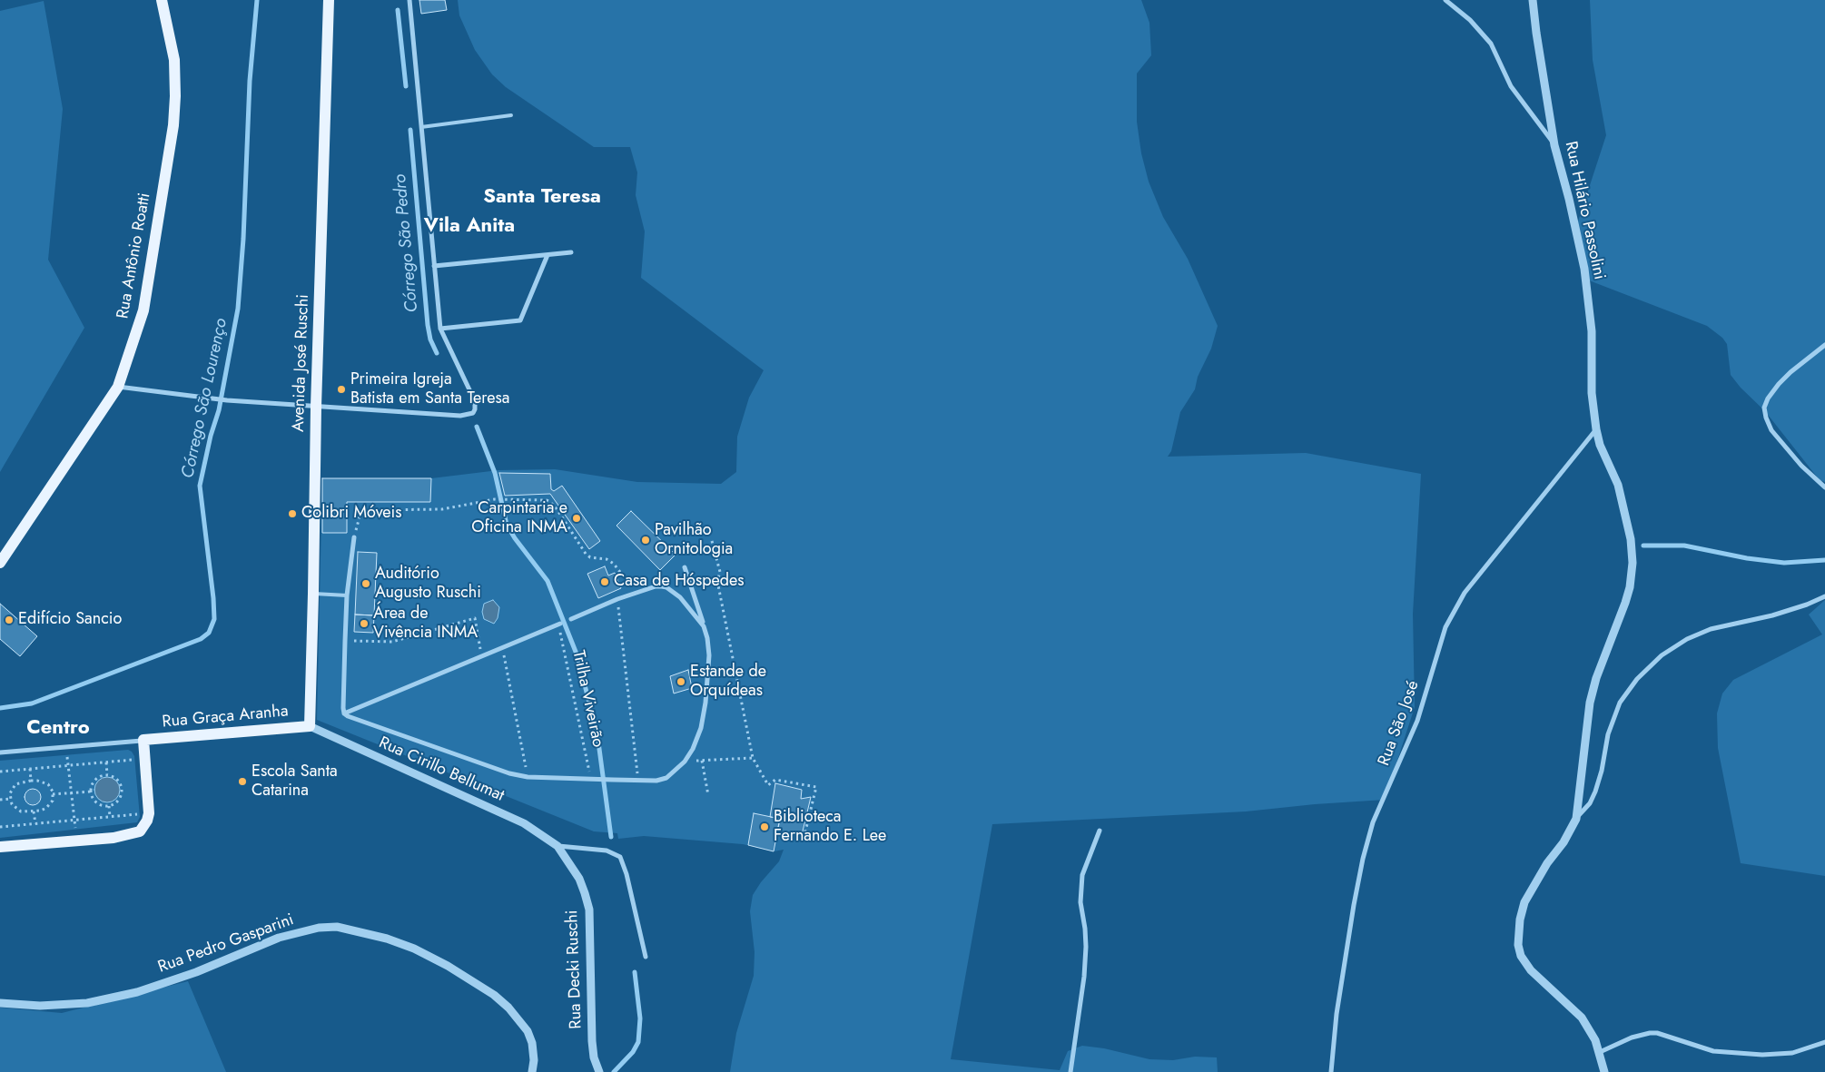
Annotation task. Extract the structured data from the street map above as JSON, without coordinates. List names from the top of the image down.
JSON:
{
  "streets": {
    "main road": ["Rua Antônio Roatti", "Avenida José Ruschi", "Rua Graça Aranha"],
    "street": [
      "Rua Hilário Passolini",
      "Rua São José",
      "Rua Cirillo Bellumat",
      "Rua Pedro Gasparini",
      "Rua Decki Ruschi"
    ],
    "path": ["Trilha Viveirão"]
  },
  "crossings": [
    ["Rua Hilário Passolini", "Rua São José"],
    ["Avenida José Ruschi", "Rua Graça Aranha"],
    ["Avenida José Ruschi", "Rua Cirillo Bellumat"],
    ["Rua Graça Aranha", "Rua Cirillo Bellumat"],
    ["Rua Cirillo Bellumat", "Rua Decki Ruschi"]
  ],
  "districts": ["Santa Teresa", "Vila Anita", "Centro"],
  "water": ["Córrego São Pedro", "Córrego São Lourenço"],
  "places": [
    "Primeira Igreja Batista em Santa Teresa",
    "Colibri Móveis",
    "Carpintaria e Oficina INMA",
    "Pavilhão Ornitologia",
    "Casa de Hóspedes",
    "Auditório Augusto Ruschi",
    "Edifício Sancio",
    "Área de Vivência INMA",
    "Estande de Orquídeas",
    "Escola Santa Catarina",
    "Biblioteca Fernando E. Lee"
  ]
}
